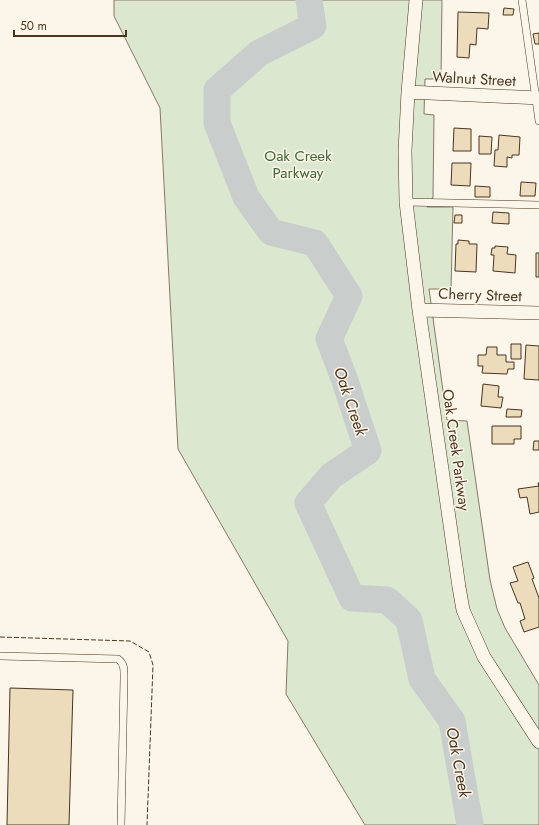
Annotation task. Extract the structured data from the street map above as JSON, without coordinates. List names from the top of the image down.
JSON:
{
  "streets": {
    "street": ["Walnut Street", "Cherry Street", "Oak Creek Parkway"]
  },
  "crossings": [
    ["Walnut Street", "Oak Creek Parkway"],
    ["Cherry Street", "Oak Creek Parkway"]
  ],
  "water": ["Oak Creek"],
  "parks": ["Oak Creek Parkway"],
  "scale_bar": "50 m"
}
